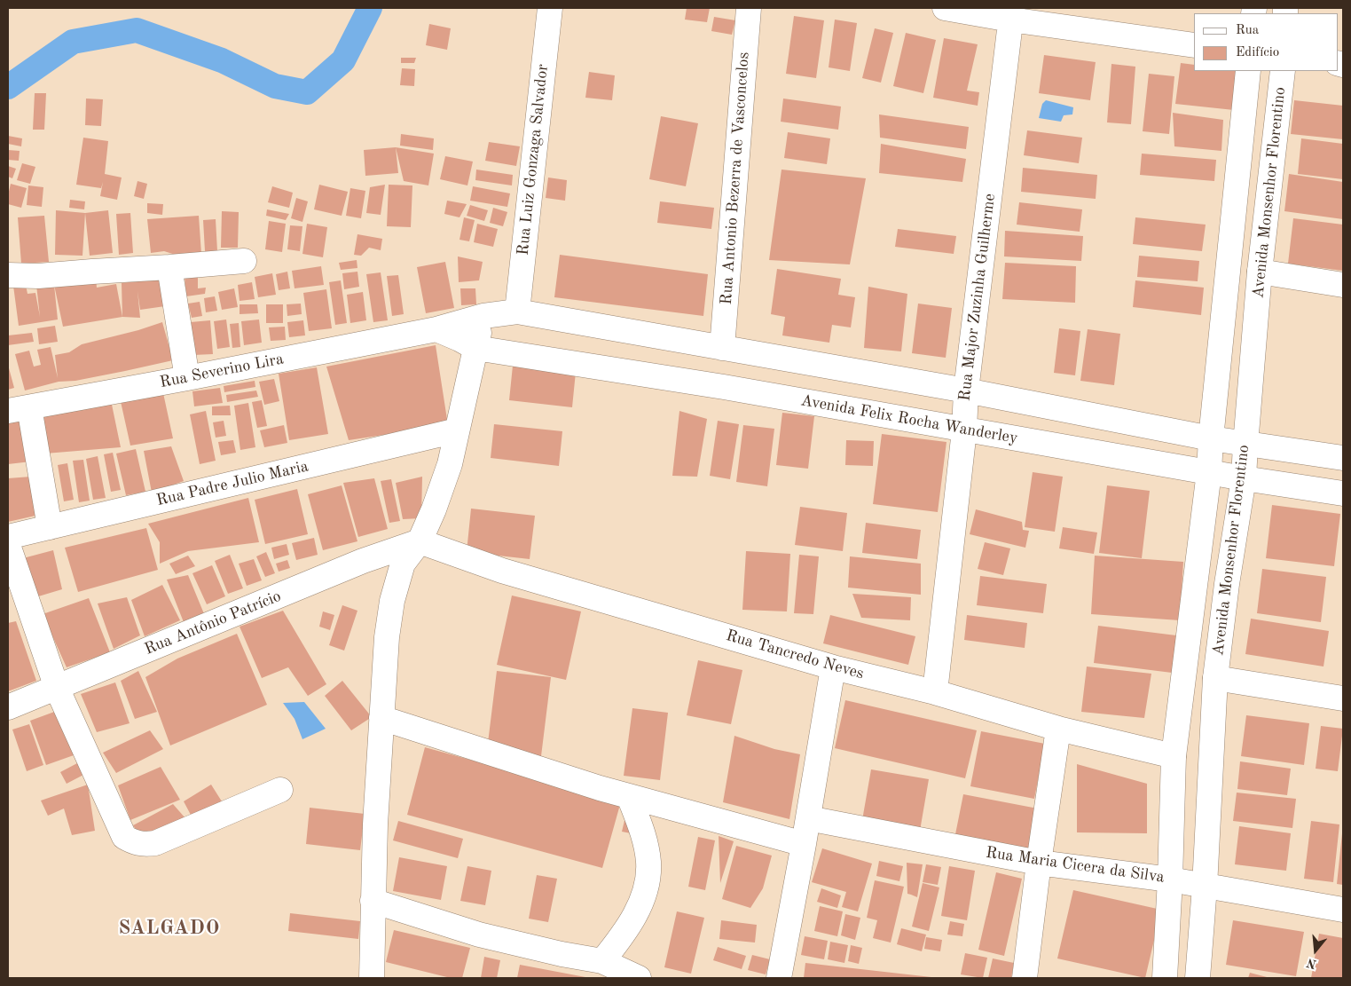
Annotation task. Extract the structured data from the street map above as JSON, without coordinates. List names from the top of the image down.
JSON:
{
  "streets": {
    "street": [
      "Rua Luiz Gonzaga Salvador",
      "Rua Antonio Bezerra de Vasconcelos",
      "Avenida Monsenhor Florentino",
      "Rua Major Zuzinha Guilherme",
      "Rua Severino Lira",
      "Avenida Felix Rocha Wanderley",
      "Rua Padre Julio Maria",
      "Rua Antônio Patrício",
      "Rua Tancredo Neves",
      "Rua Maria Cicera da Silva"
    ]
  },
  "crossings": [
    ["Avenida Monsenhor Florentino", "Avenida Felix Rocha Wanderley"],
    ["Avenida Monsenhor Florentino", "Rua Tancredo Neves"],
    ["Avenida Monsenhor Florentino", "Rua Maria Cicera da Silva"],
    ["Rua Major Zuzinha Guilherme", "Avenida Felix Rocha Wanderley"],
    ["Rua Major Zuzinha Guilherme", "Rua Tancredo Neves"],
    ["Rua Antônio Patrício", "Rua Tancredo Neves"]
  ],
  "districts": ["SALGADO"],
  "legend": ["Rua", "Edifício"],
  "north": "bottom"
}
